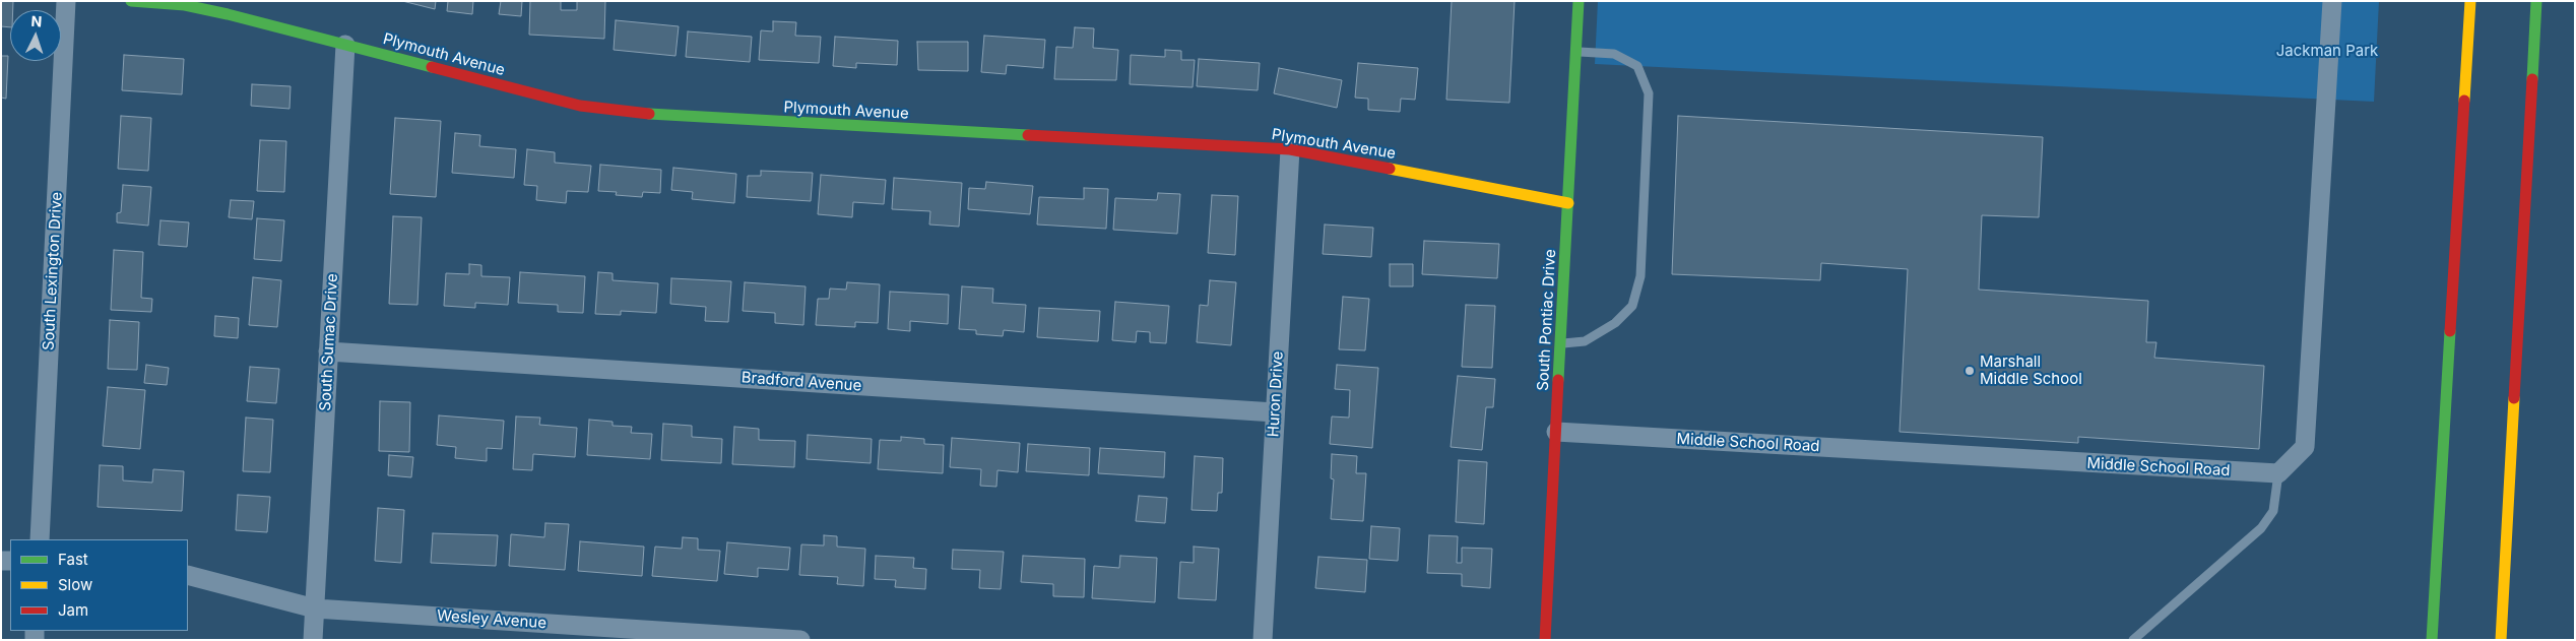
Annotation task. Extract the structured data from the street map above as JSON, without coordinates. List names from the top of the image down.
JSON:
{
  "streets": {
    "main road": ["Plymouth Avenue", "South Pontiac Drive"],
    "street": [
      "South Lexington Drive",
      "South Sumac Drive",
      "Bradford Avenue",
      "Huron Drive",
      "Middle School Road",
      "Wesley Avenue"
    ]
  },
  "crossings": [
    ["Plymouth Avenue", "South Pontiac Drive"],
    ["Plymouth Avenue", "South Sumac Drive"],
    ["Plymouth Avenue", "Huron Drive"],
    ["South Pontiac Drive", "Middle School Road"],
    ["South Sumac Drive", "Bradford Avenue"],
    ["South Sumac Drive", "Wesley Avenue"],
    ["Bradford Avenue", "Huron Drive"]
  ],
  "parks": ["Jackman Park"],
  "places": ["Marshall Middle School"],
  "legend": ["Fast", "Slow", "Jam"],
  "north": "top"
}
